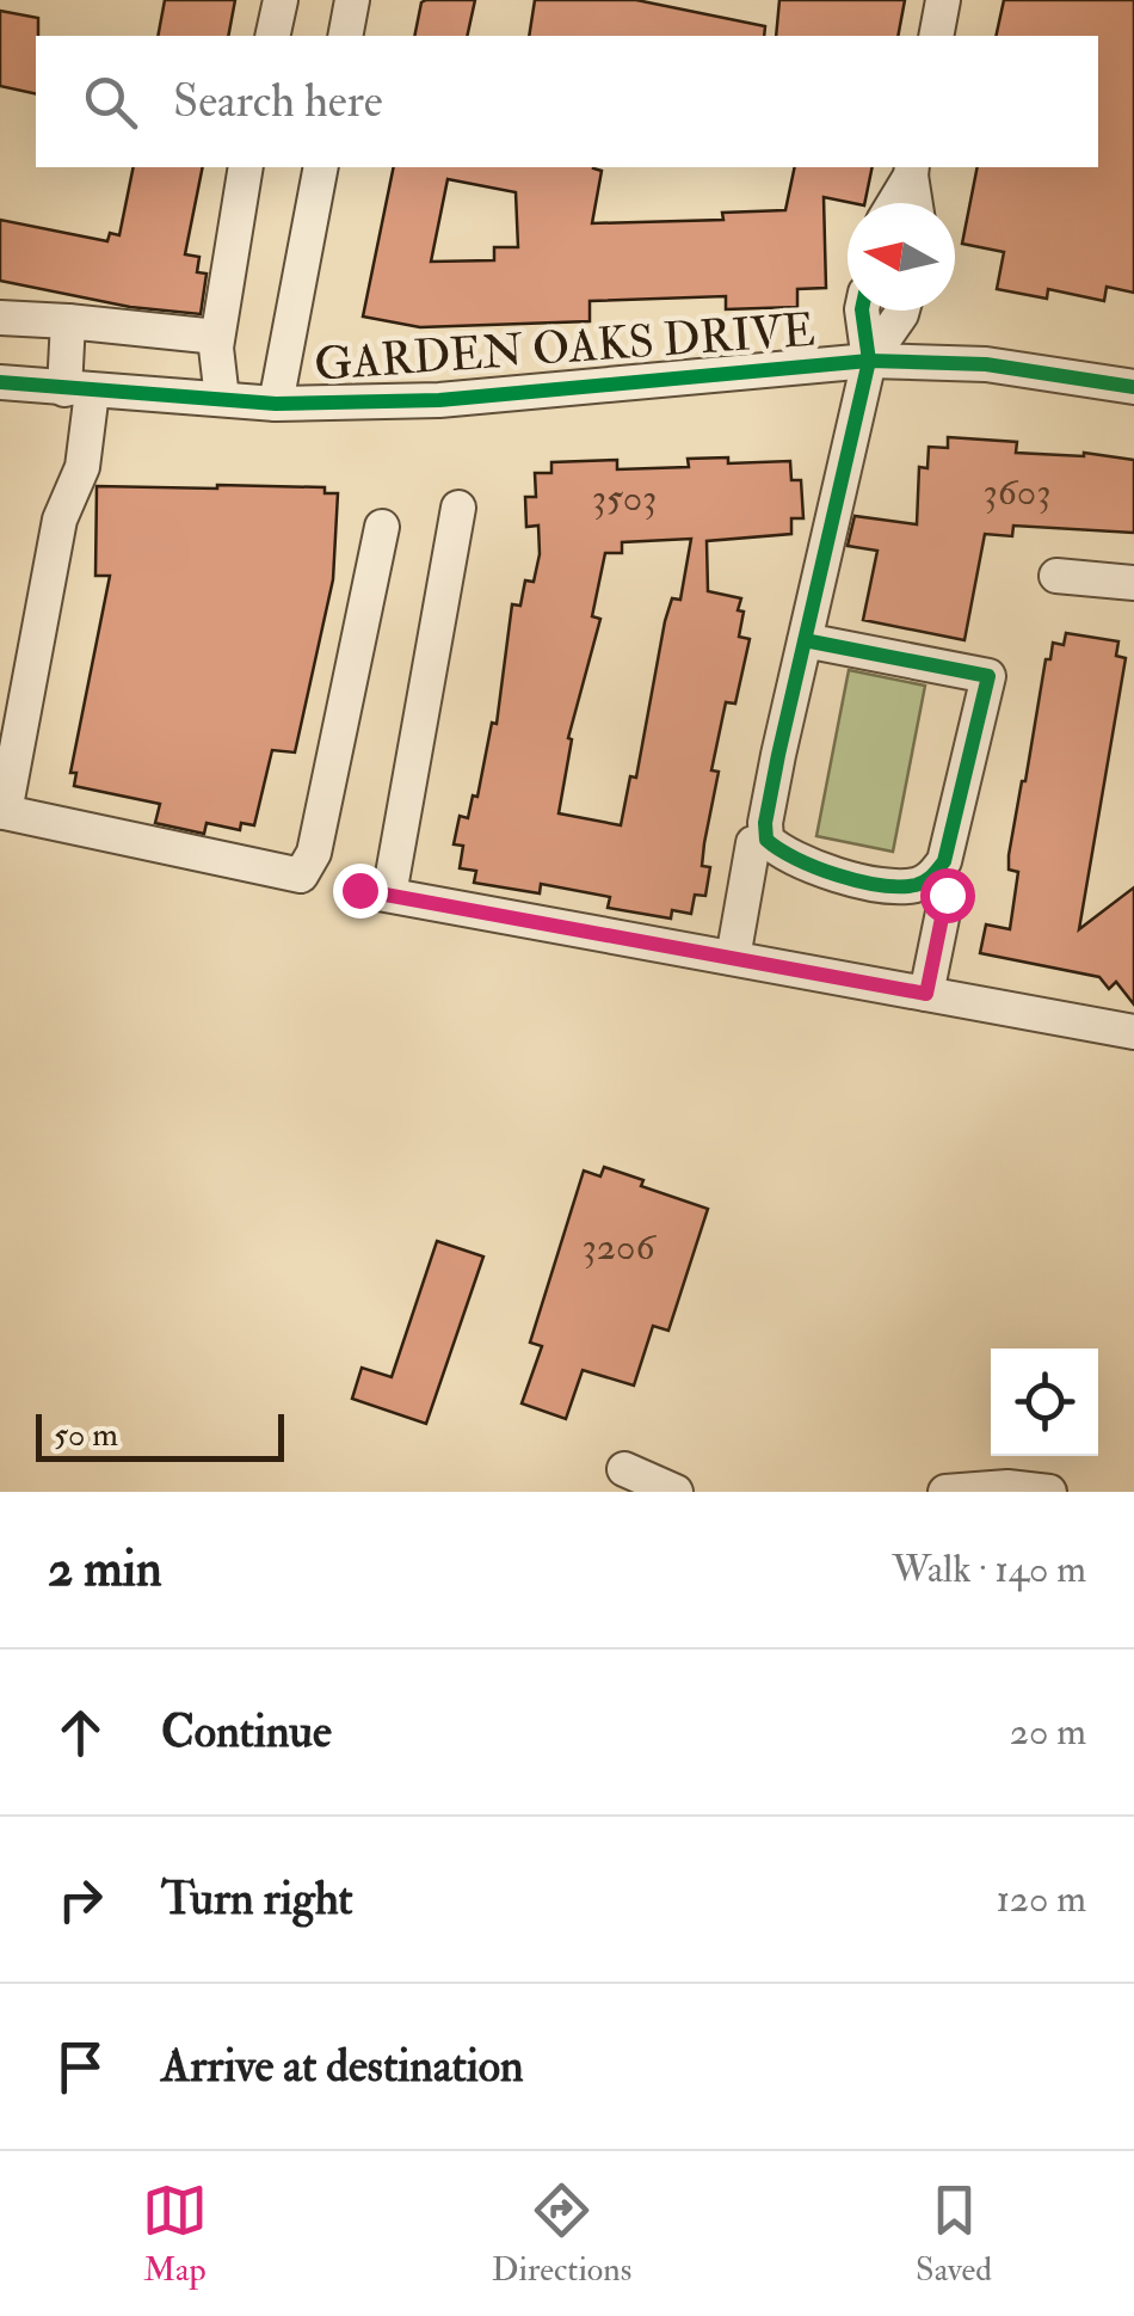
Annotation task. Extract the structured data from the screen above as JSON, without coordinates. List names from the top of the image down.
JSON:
{
  "streets": {
    "street": ["GARDEN OAKS DRIVE"]
  },
  "house_numbers": ["3603", "3503", "3206"],
  "scale_bar": "50 m",
  "north": "left",
  "page": {
    "search": "Search here",
    "scale": "50 m",
    "heading": ["2 min", "Walk · 140 m"],
    "list": [
      ["Continue", "20 m"],
      ["Turn right", "120 m"],
      "Arrive at destination"
    ],
    "nav": ["Map", "Directions", "Saved"]
  }
}
